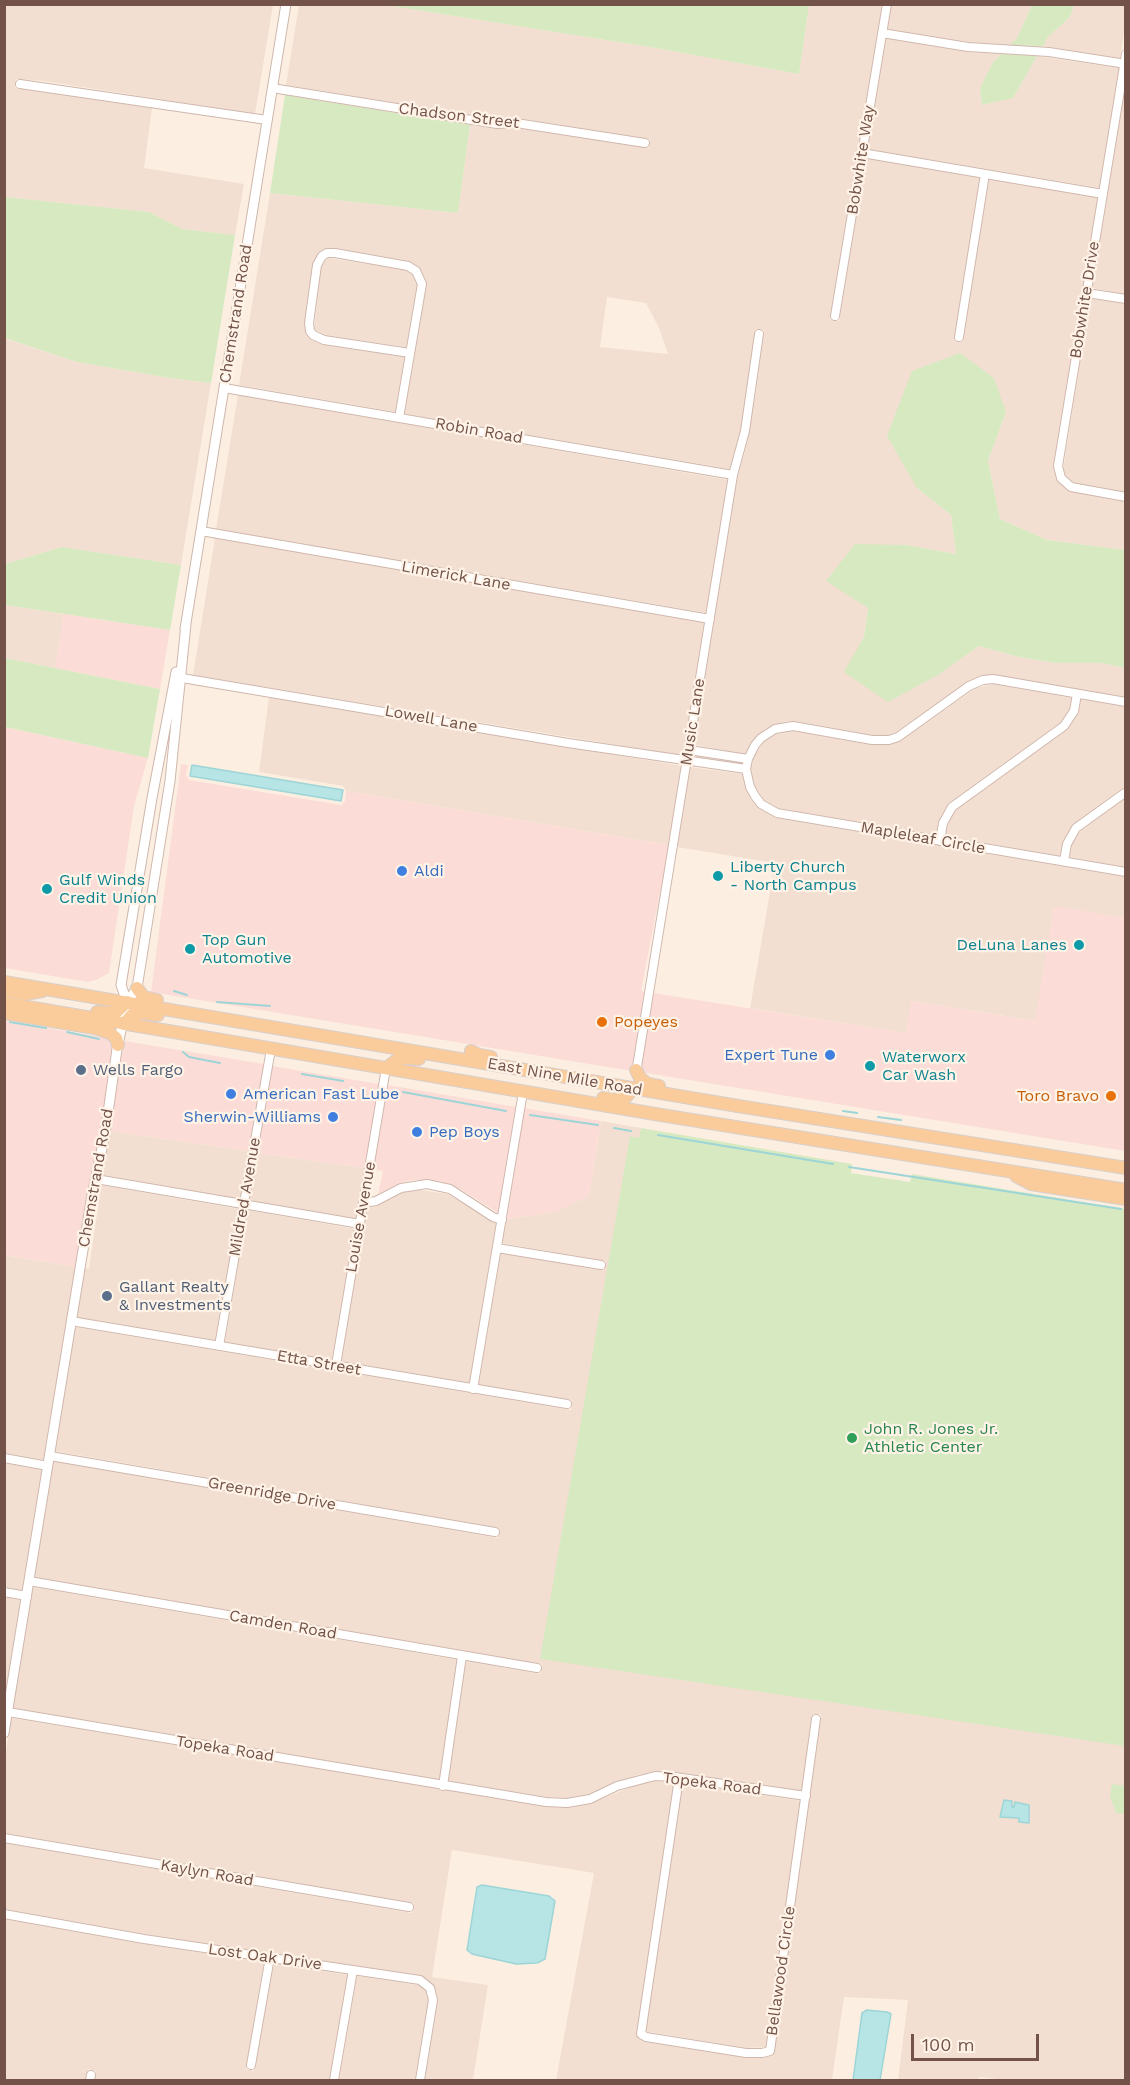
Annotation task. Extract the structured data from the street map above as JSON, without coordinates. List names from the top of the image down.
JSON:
{
  "streets": {
    "main road": ["East Nine Mile Road"],
    "street": [
      "Chadson Street",
      "Bobwhite Way",
      "Bobwhite Drive",
      "Chemstrand Road",
      "Robin Road",
      "Limerick Lane",
      "Lowell Lane",
      "Music Lane",
      "Mapleleaf Circle",
      "Mildred Avenue",
      "Louise Avenue",
      "Etta Street",
      "Greenridge Drive",
      "Camden Road",
      "Topeka Road",
      "Kaylyn Road",
      "Lost Oak Drive",
      "Bellawood Circle"
    ]
  },
  "crossings": [
    ["Chadson Street", "Chemstrand Road"],
    ["Chemstrand Road", "Robin Road"],
    ["Chemstrand Road", "Limerick Lane"],
    ["Chemstrand Road", "Lowell Lane"],
    ["Chemstrand Road", "East Nine Mile Road"],
    ["Chemstrand Road", "Etta Street"],
    ["Chemstrand Road", "Greenridge Drive"],
    ["Chemstrand Road", "Camden Road"],
    ["Chemstrand Road", "Topeka Road"],
    ["Robin Road", "Music Lane"],
    ["Limerick Lane", "Music Lane"],
    ["Lowell Lane", "Music Lane"],
    ["Music Lane", "East Nine Mile Road"],
    ["East Nine Mile Road", "Mildred Avenue"],
    ["East Nine Mile Road", "Louise Avenue"],
    ["Mildred Avenue", "Etta Street"],
    ["Louise Avenue", "Etta Street"],
    ["Topeka Road", "Bellawood Circle"]
  ],
  "places": [
    "Aldi",
    "Liberty Church - North Campus",
    "Gulf Winds Credit Union",
    "DeLuna Lanes",
    "Top Gun Automotive",
    "Popeyes",
    "Expert Tune",
    "Waterworx Car Wash",
    "Wells Fargo",
    "American Fast Lube",
    "Toro Bravo",
    "Sherwin-Williams",
    "Pep Boys",
    "Gallant Realty & Investments",
    "John R. Jones Jr. Athletic Center"
  ],
  "scale_bar": "100 m"
}
